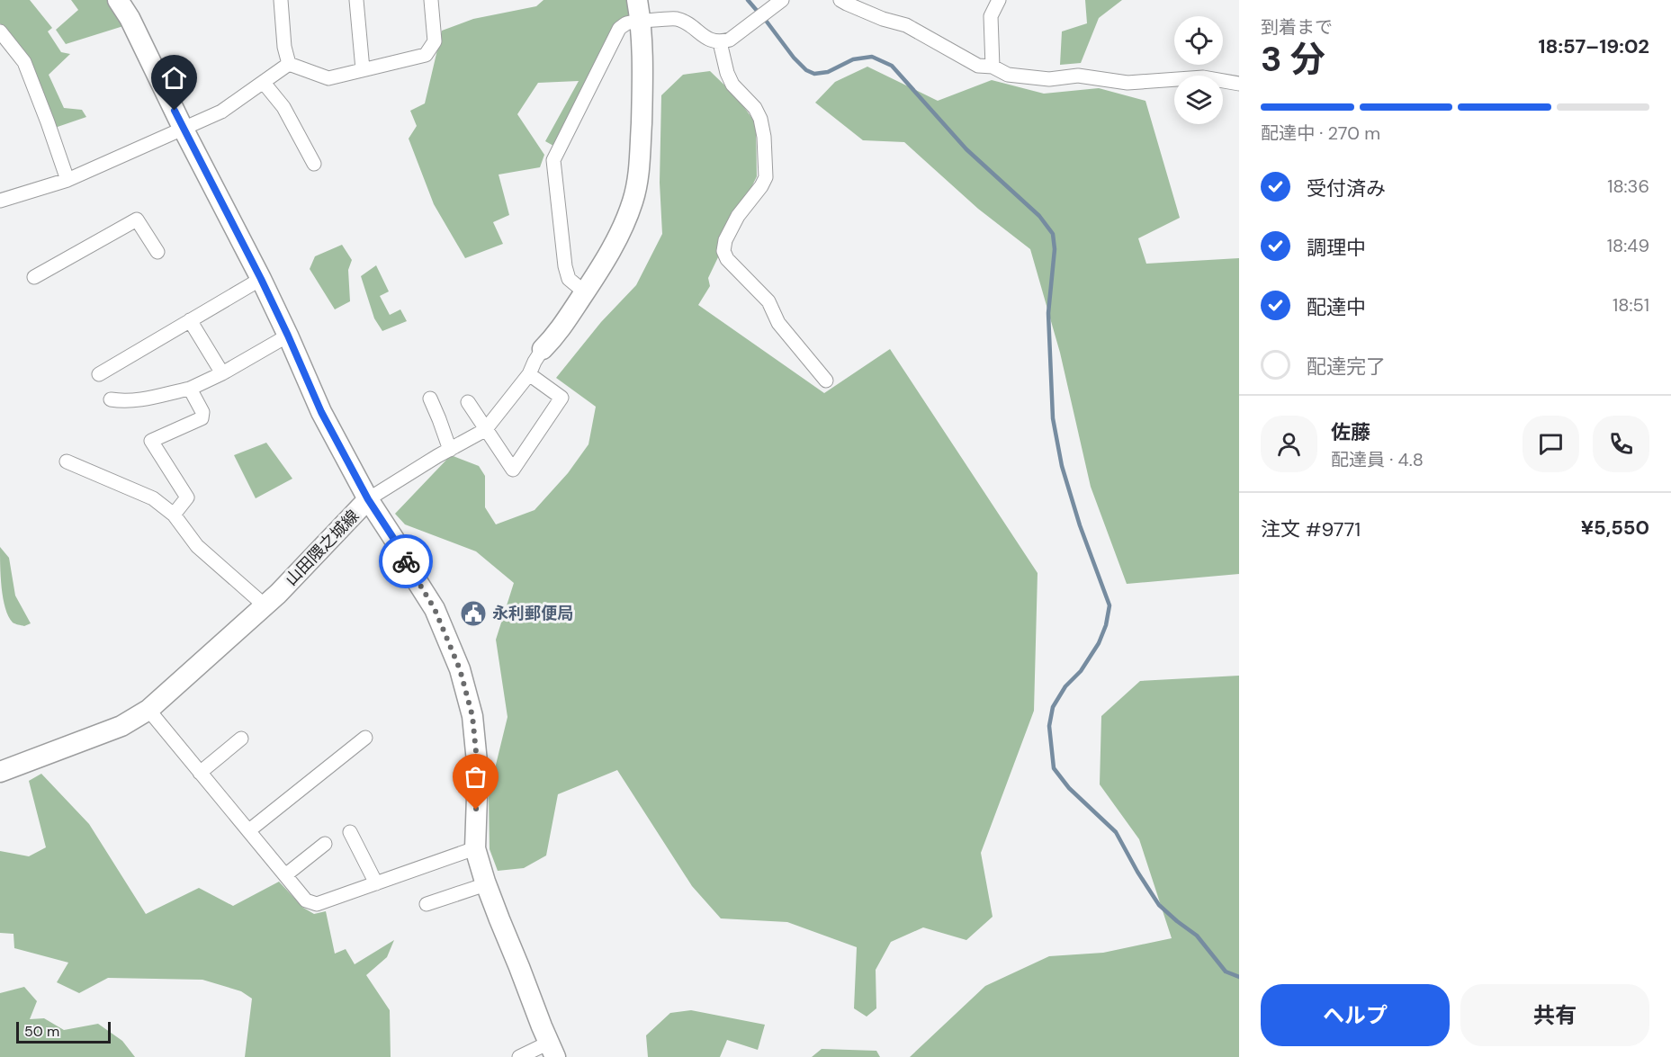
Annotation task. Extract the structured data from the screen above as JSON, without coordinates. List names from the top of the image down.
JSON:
{
  "streets": {
    "main road": ["山田隈之城線"]
  },
  "places": {
    "public building": ["永利郵便局"]
  },
  "scale_bar": "50 m",
  "page": {
    "heading": ["3 分", "到着まで", "18:57–19:02"],
    "panel": [
      "佐藤",
      "配達員 · 4.8",
      "注文 #9771",
      "¥5,550"
    ],
    "bar": "配達中 · 270 m",
    "list": [
      ["受付済み", "18:36"],
      ["調理中", "18:49"],
      ["配達中", "18:51"],
      "配達完了"
    ],
    "buttons": ["ヘルプ", "共有"],
    "scale": "50 m"
  }
}
